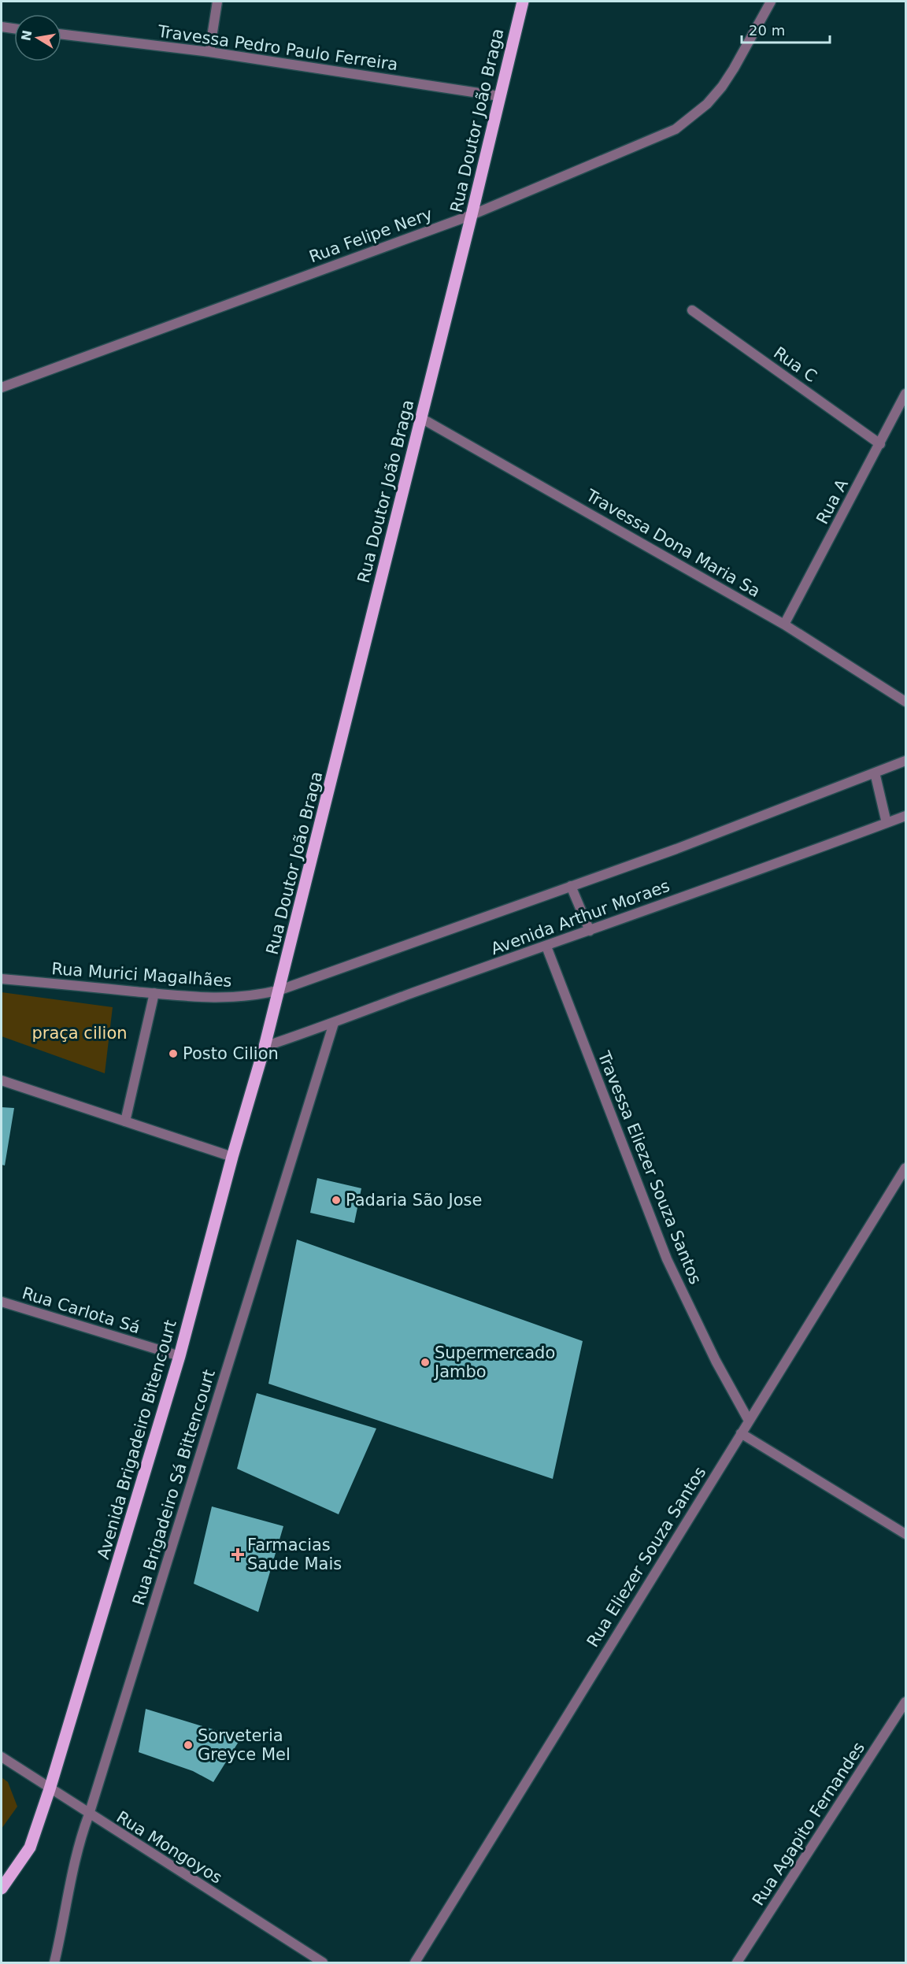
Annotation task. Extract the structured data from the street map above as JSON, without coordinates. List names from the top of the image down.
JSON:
{
  "streets": {
    "main road": ["Rua Doutor João Braga", "Avenida Brigadeiro Bitencourt"],
    "street": [
      "Travessa Pedro Paulo Ferreira",
      "Rua Felipe Nery",
      "Rua C",
      "Rua A",
      "Travessa Dona Maria Sa",
      "Avenida Arthur Moraes",
      "Rua Murici Magalhães",
      "Travessa Eliezer Souza Santos",
      "Rua Carlota Sá",
      "Rua Brigadeiro Sá Bittencourt",
      "Rua Eliezer Souza Santos",
      "Rua Agapito Fernandes",
      "Rua Mongoyos"
    ]
  },
  "crossings": [
    ["Travessa Pedro Paulo Ferreira", "Rua Doutor João Braga"],
    ["Rua Doutor João Braga", "Rua Felipe Nery"],
    ["Rua Doutor João Braga", "Travessa Dona Maria Sa"],
    ["Rua Doutor João Braga", "Avenida Arthur Moraes"],
    ["Rua Doutor João Braga", "Rua Murici Magalhães"],
    ["Rua Doutor João Braga", "Avenida Brigadeiro Bitencourt"],
    ["Rua C", "Rua A"],
    ["Rua A", "Travessa Dona Maria Sa"],
    ["Avenida Arthur Moraes", "Rua Murici Magalhães"],
    ["Avenida Arthur Moraes", "Travessa Eliezer Souza Santos"],
    ["Avenida Arthur Moraes", "Avenida Brigadeiro Bitencourt"],
    ["Avenida Arthur Moraes", "Rua Brigadeiro Sá Bittencourt"],
    ["Rua Murici Magalhães", "Avenida Brigadeiro Bitencourt"],
    ["Travessa Eliezer Souza Santos", "Rua Eliezer Souza Santos"],
    ["Rua Carlota Sá", "Avenida Brigadeiro Bitencourt"],
    ["Avenida Brigadeiro Bitencourt", "Rua Mongoyos"],
    ["Rua Brigadeiro Sá Bittencourt", "Rua Mongoyos"]
  ],
  "parks": ["praça cilion"],
  "places": {
    "other": [
      "Posto Cilion",
      "Padaria São Jose",
      "Supermercado Jambo",
      "Sorveteria Greyce Mel"
    ],
    "health": ["Farmacias Saude Mais"]
  },
  "scale_bar": "20 m",
  "north": "left"
}
